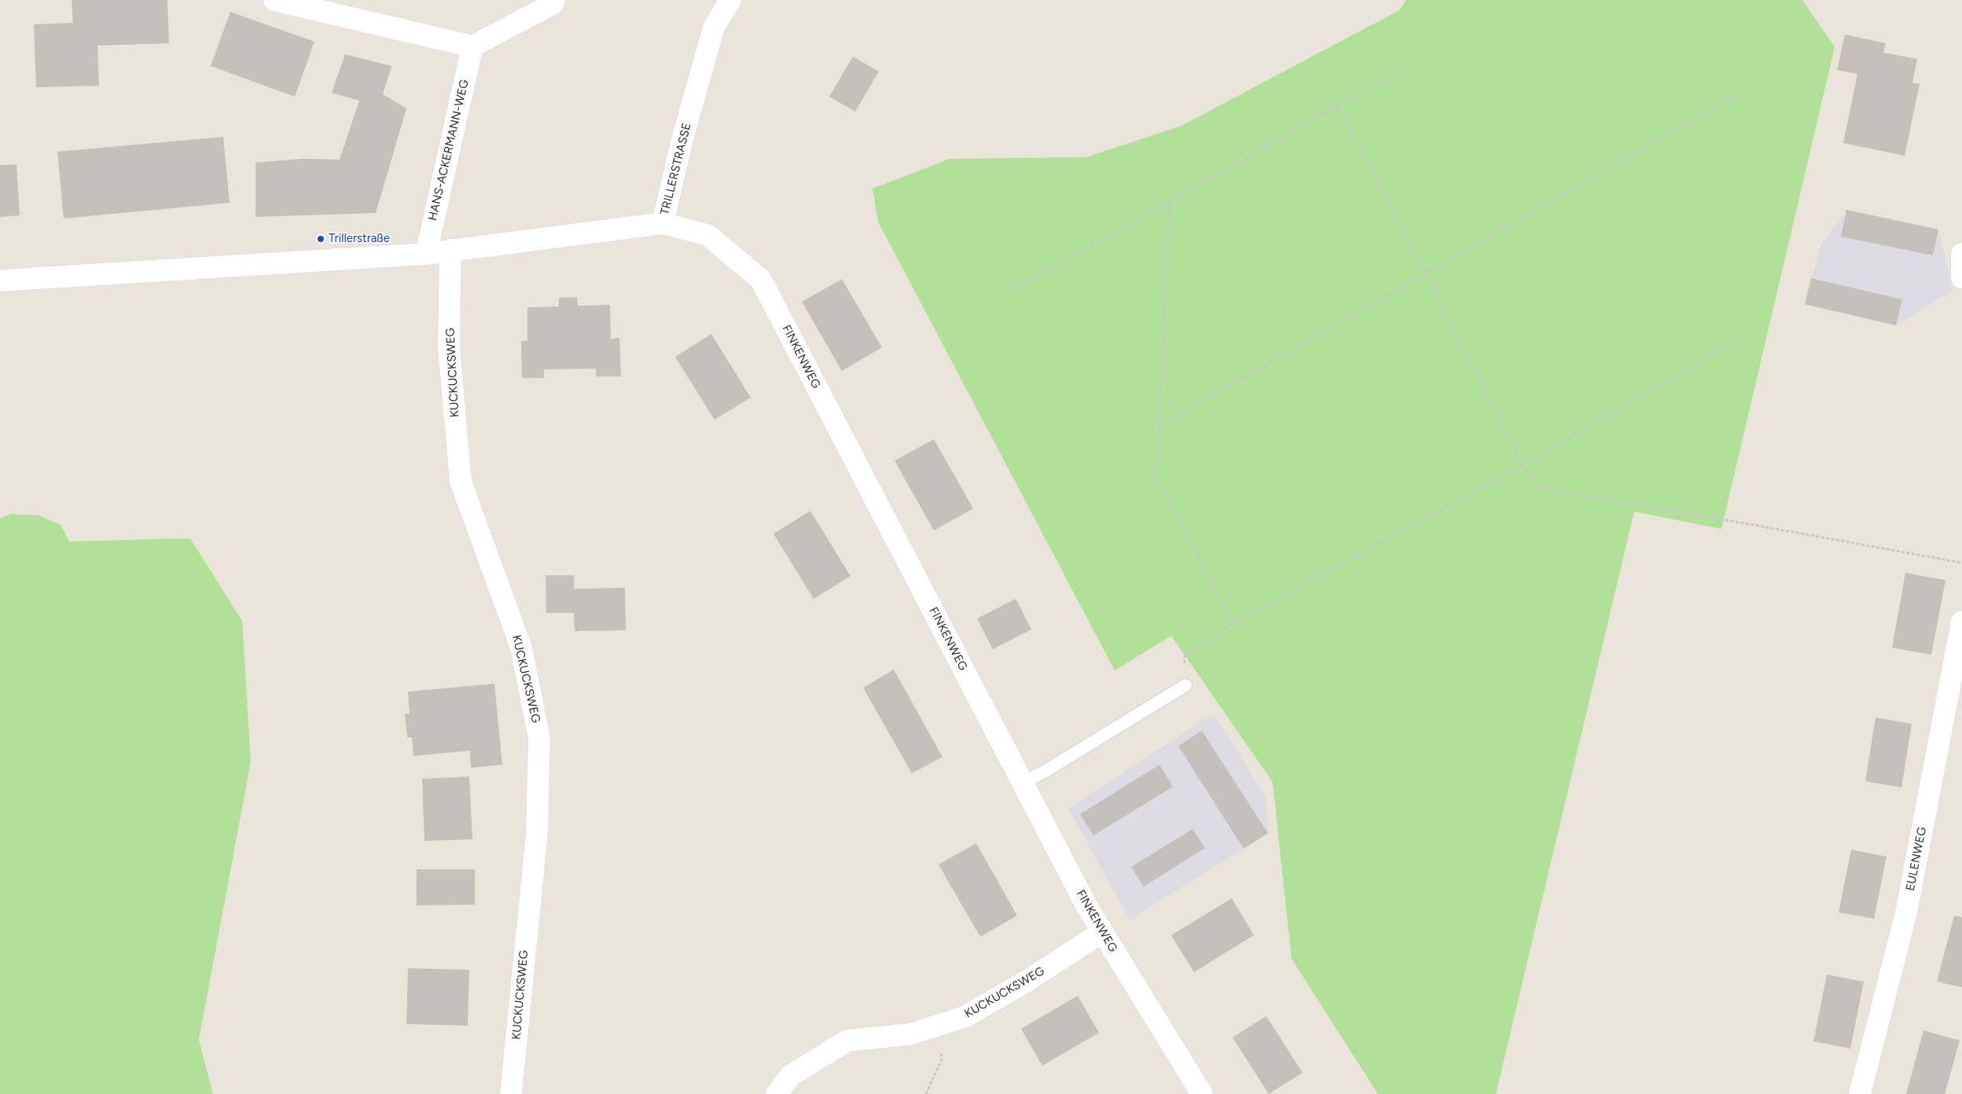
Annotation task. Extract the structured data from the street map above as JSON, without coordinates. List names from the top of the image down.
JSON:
{
  "streets": {
    "street": [
      "HANS-ACKERMANN-WEG",
      "TRILLERSTRASSE",
      "FINKENWEG",
      "KUCKUCKSWEG",
      "EULENWEG"
    ]
  },
  "crossings": [
    ["HANS-ACKERMANN-WEG", "TRILLERSTRASSE"],
    ["TRILLERSTRASSE", "FINKENWEG"],
    ["TRILLERSTRASSE", "KUCKUCKSWEG"],
    ["FINKENWEG", "KUCKUCKSWEG"]
  ],
  "places": ["Trillerstraße"]
}
